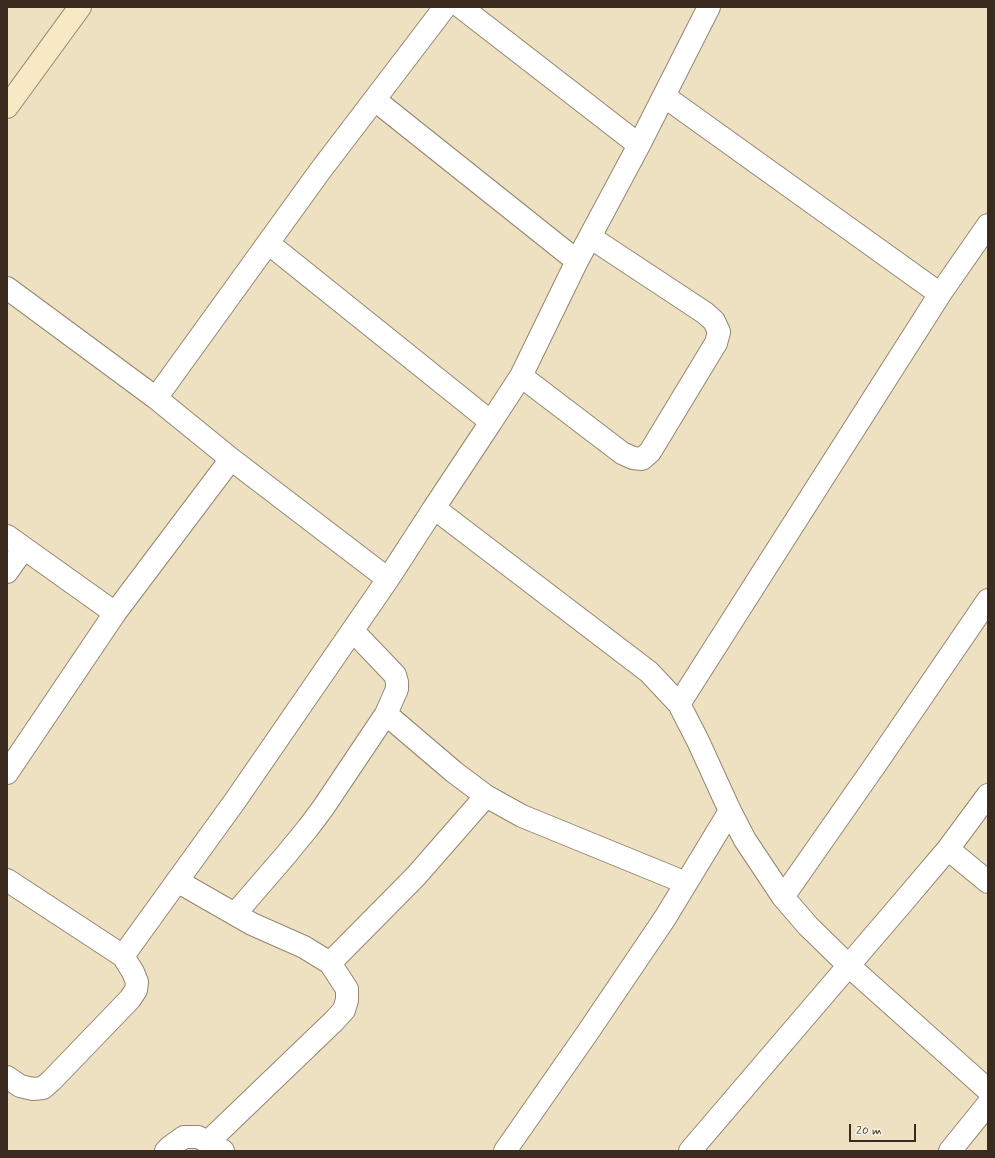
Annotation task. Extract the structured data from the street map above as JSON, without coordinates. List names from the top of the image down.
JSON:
{
  "scale_bar": "20 m"
}
